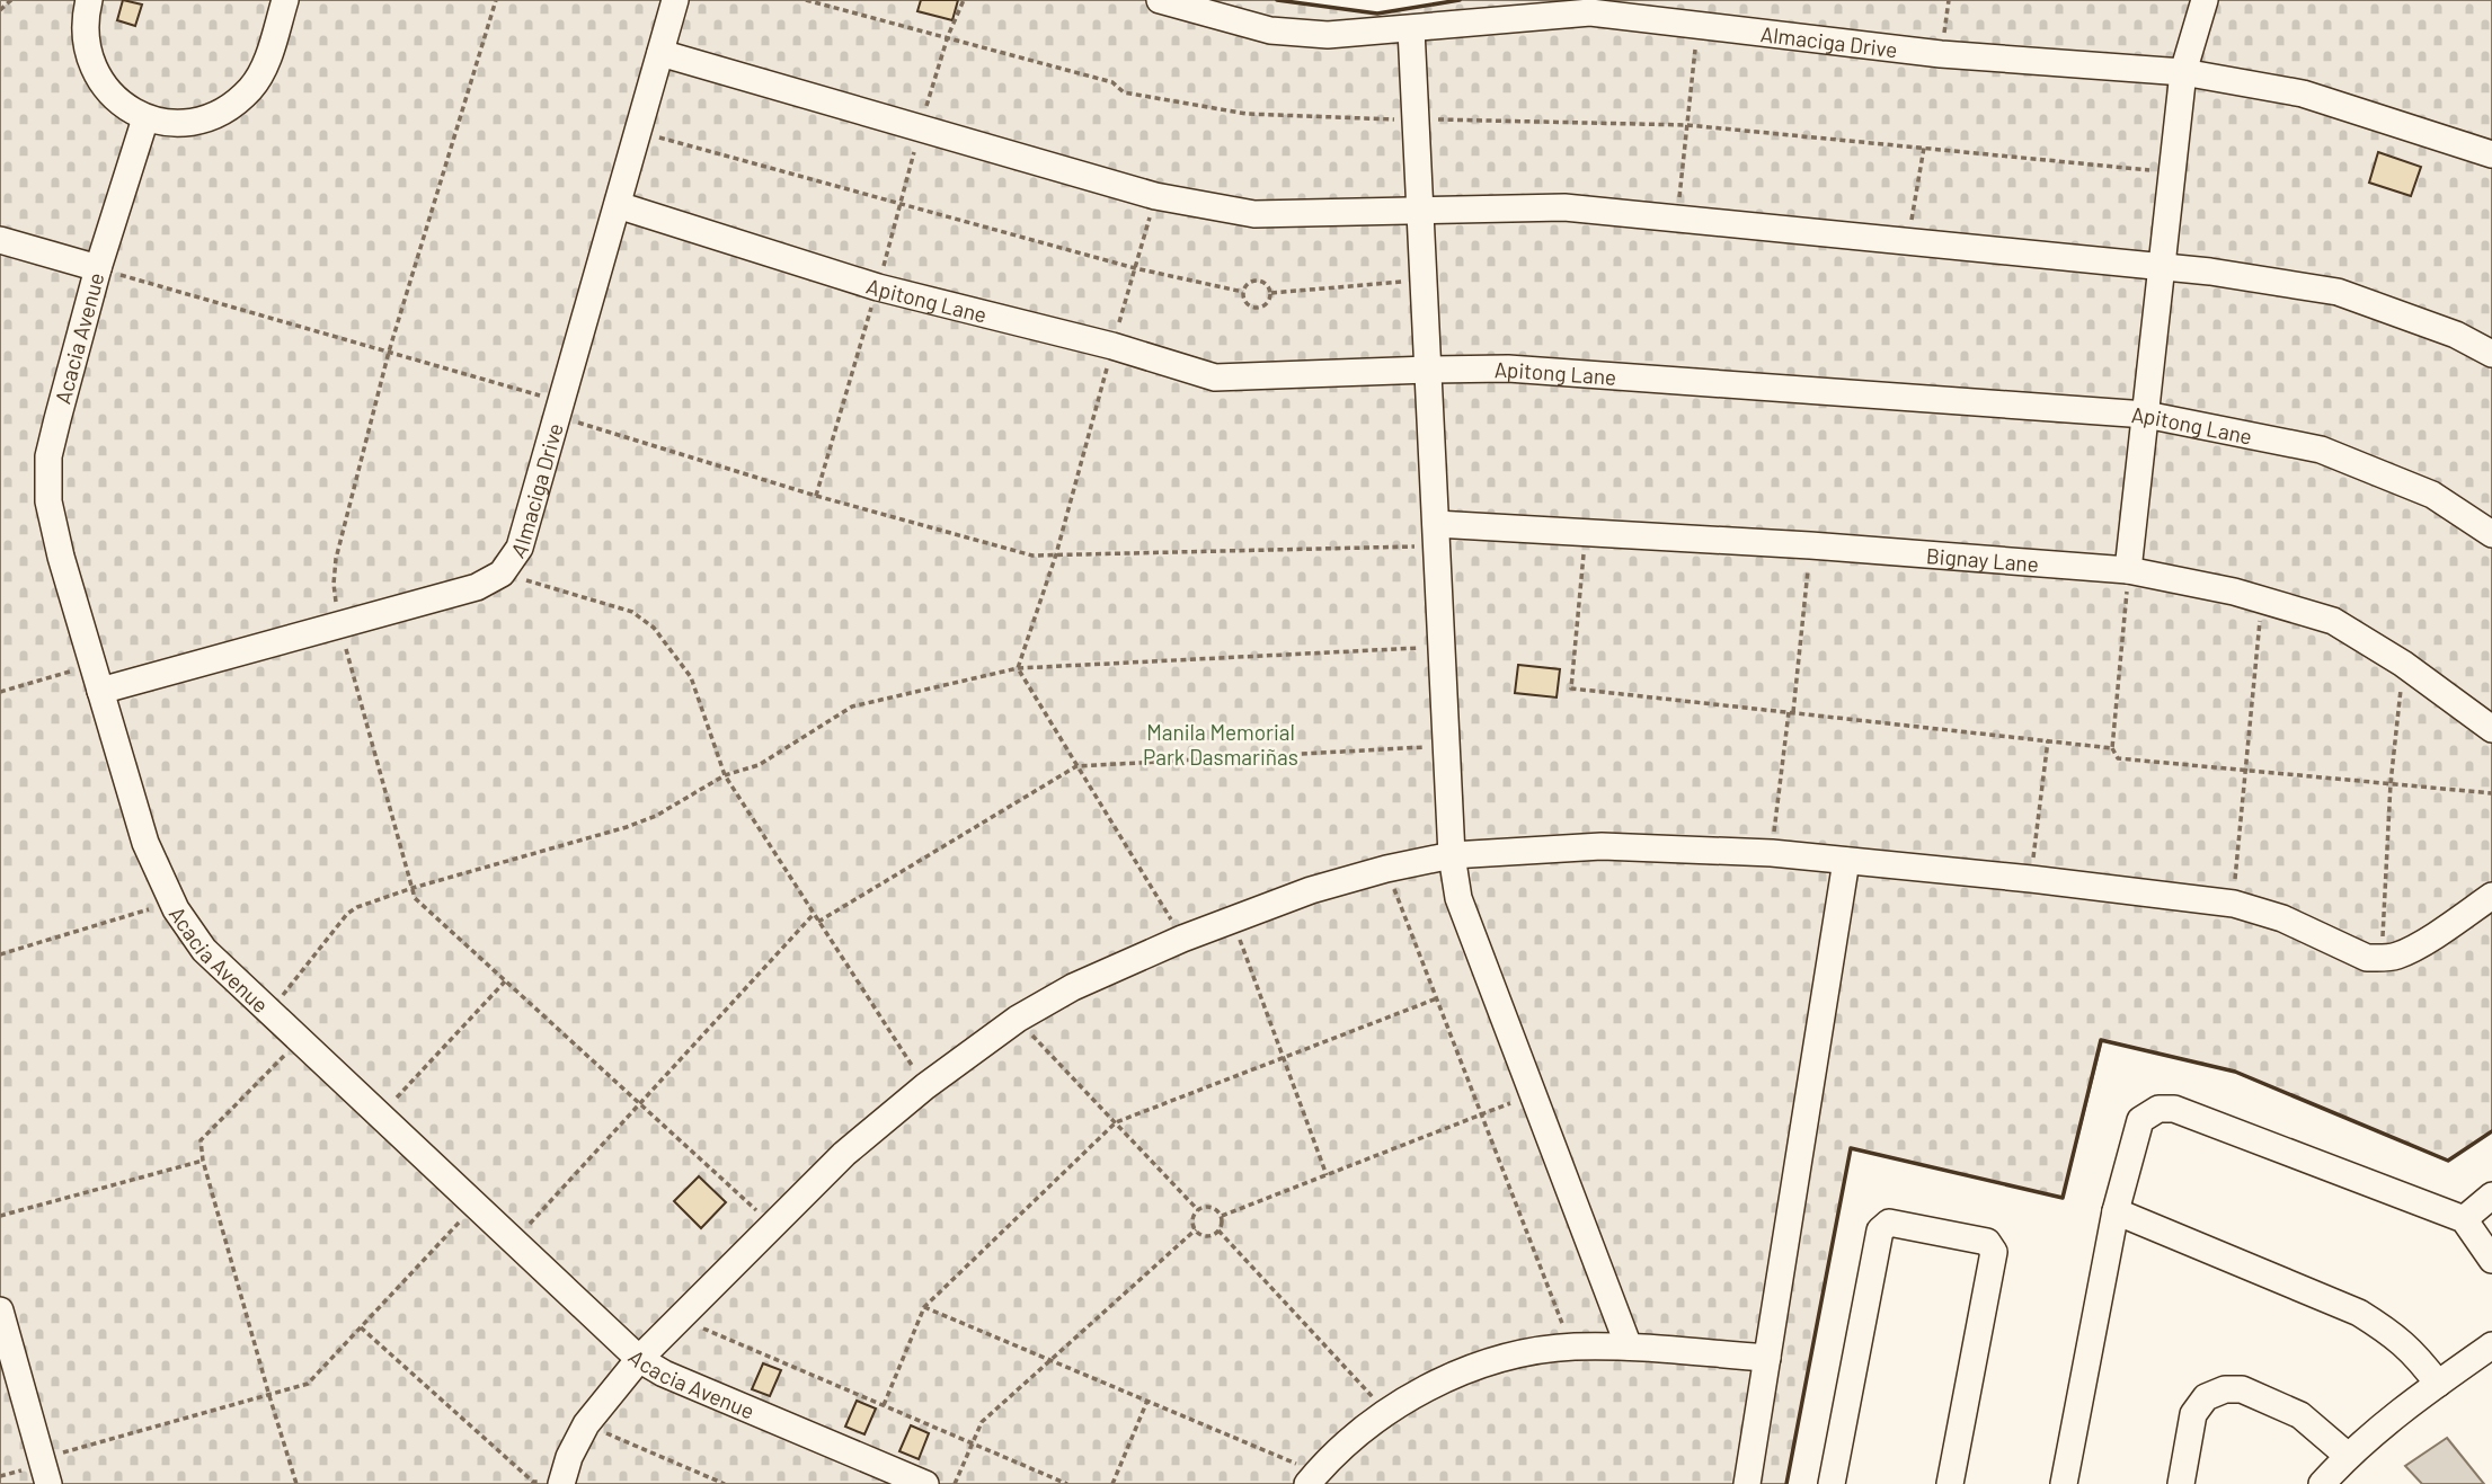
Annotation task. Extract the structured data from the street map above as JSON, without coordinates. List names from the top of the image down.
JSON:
{
  "streets": {
    "street": [
      "Almaciga Drive",
      "Apitong Lane",
      "Acacia Avenue",
      "Bignay Lane"
    ]
  },
  "crossings": [
    ["Almaciga Drive", "Apitong Lane"],
    ["Almaciga Drive", "Acacia Avenue"]
  ],
  "parks": ["Manila Memorial Park Dasmariñas"]
}
